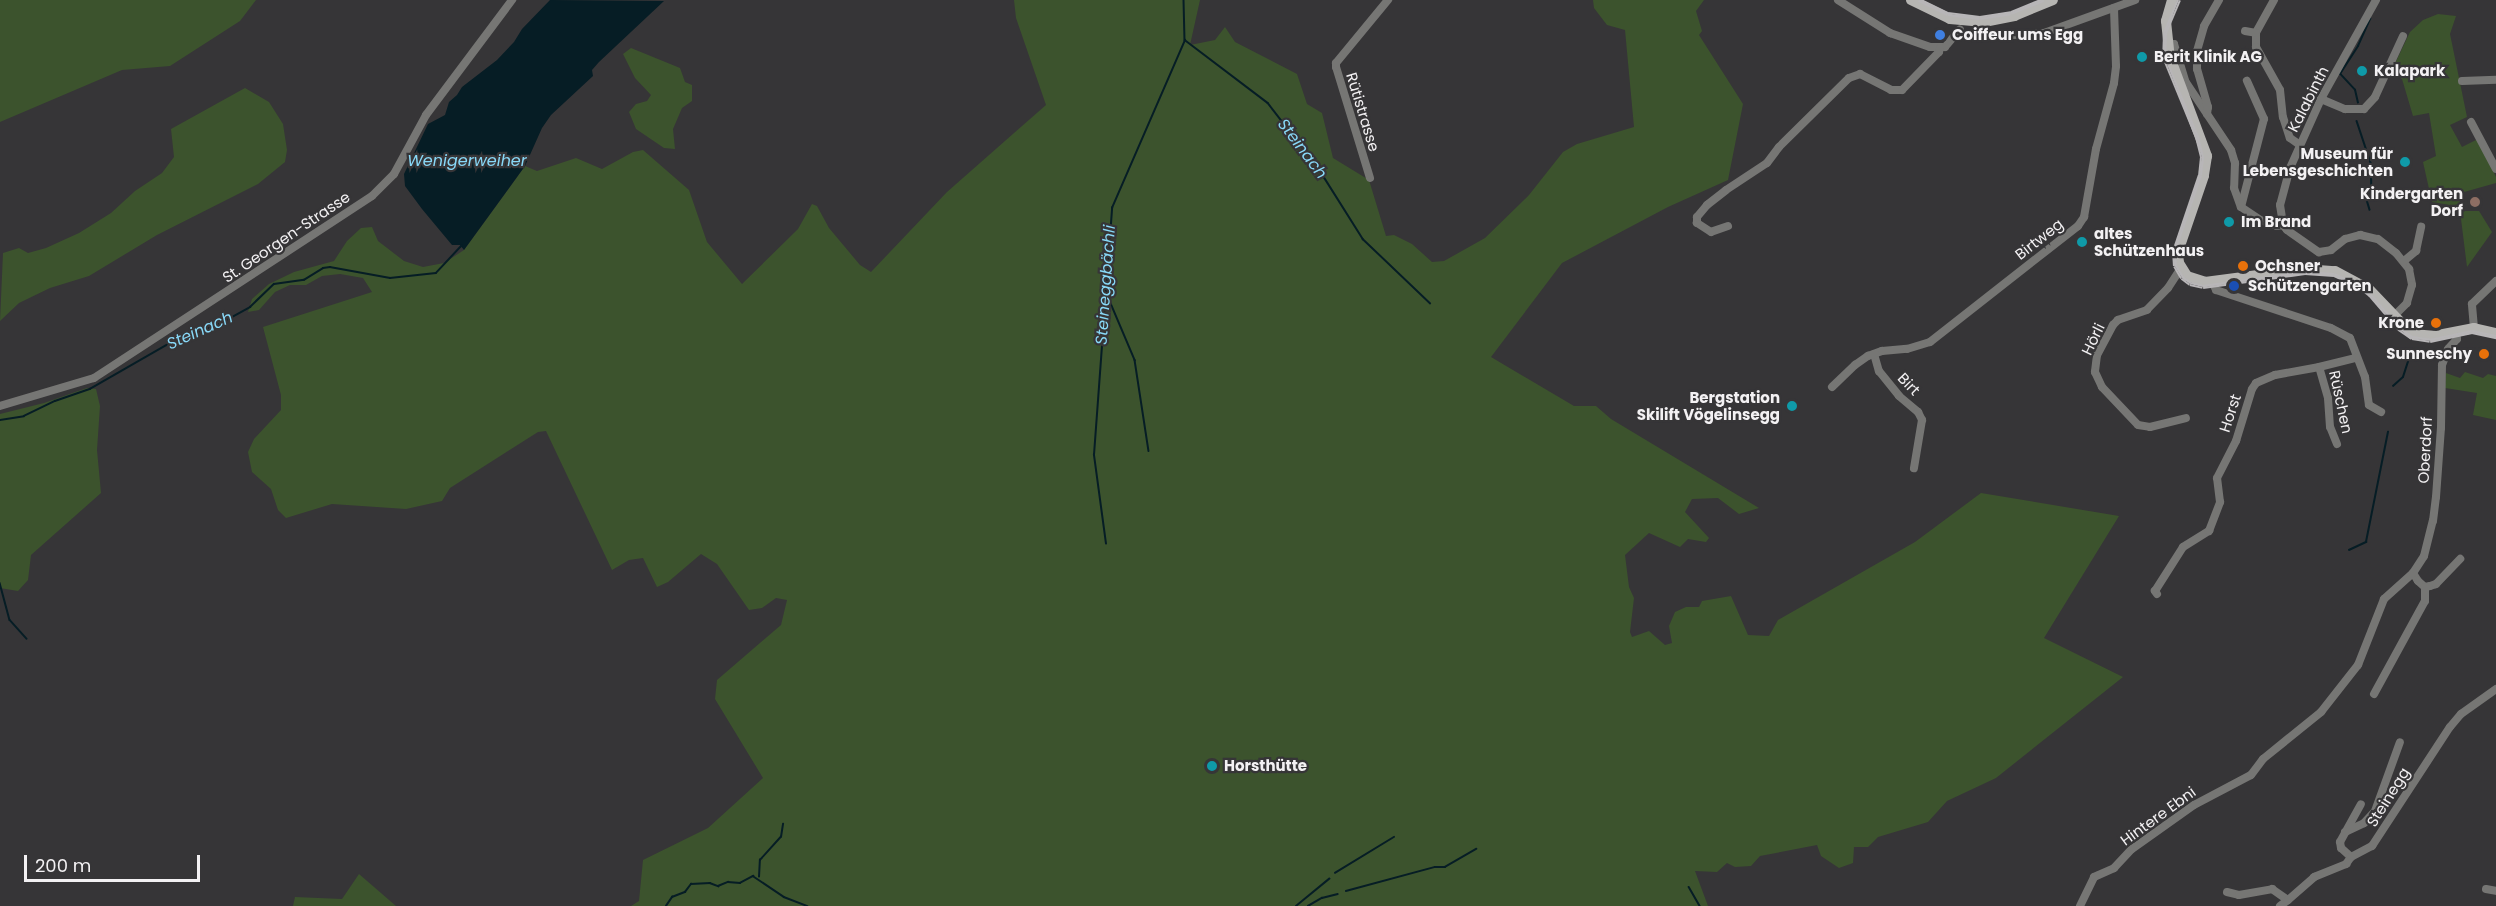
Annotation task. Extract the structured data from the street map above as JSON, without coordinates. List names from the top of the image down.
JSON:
{
  "streets": {
    "street": [
      "Kalabinth",
      "Rütistrasse",
      "St. Georgen-Strasse",
      "Birtweg",
      "Hörli",
      "Birt",
      "Rüschen",
      "Horst",
      "Oberdorf",
      "Steinegg",
      "Hintere Ebni"
    ]
  },
  "crossings": [
    ["Birtweg", "Birt"],
    ["Rüschen", "Horst"],
    ["Oberdorf", "Hintere Ebni"]
  ],
  "water": ["Steinach", "Wenigerweiher", "Steineggbächli"],
  "places": [
    "Coiffeur ums Egg",
    "Berit Klinik AG",
    "Kalapark",
    "Museum für Lebensgeschichten",
    "Kindergarten Dorf",
    "Im Brand",
    "altes Schützenhaus",
    "Ochsner",
    "Schützengarten",
    "Krone",
    "Sunneschy",
    "Bergstation Skilift Vögelinsegg",
    "Horsthütte"
  ],
  "scale_bar": "200 m"
}
